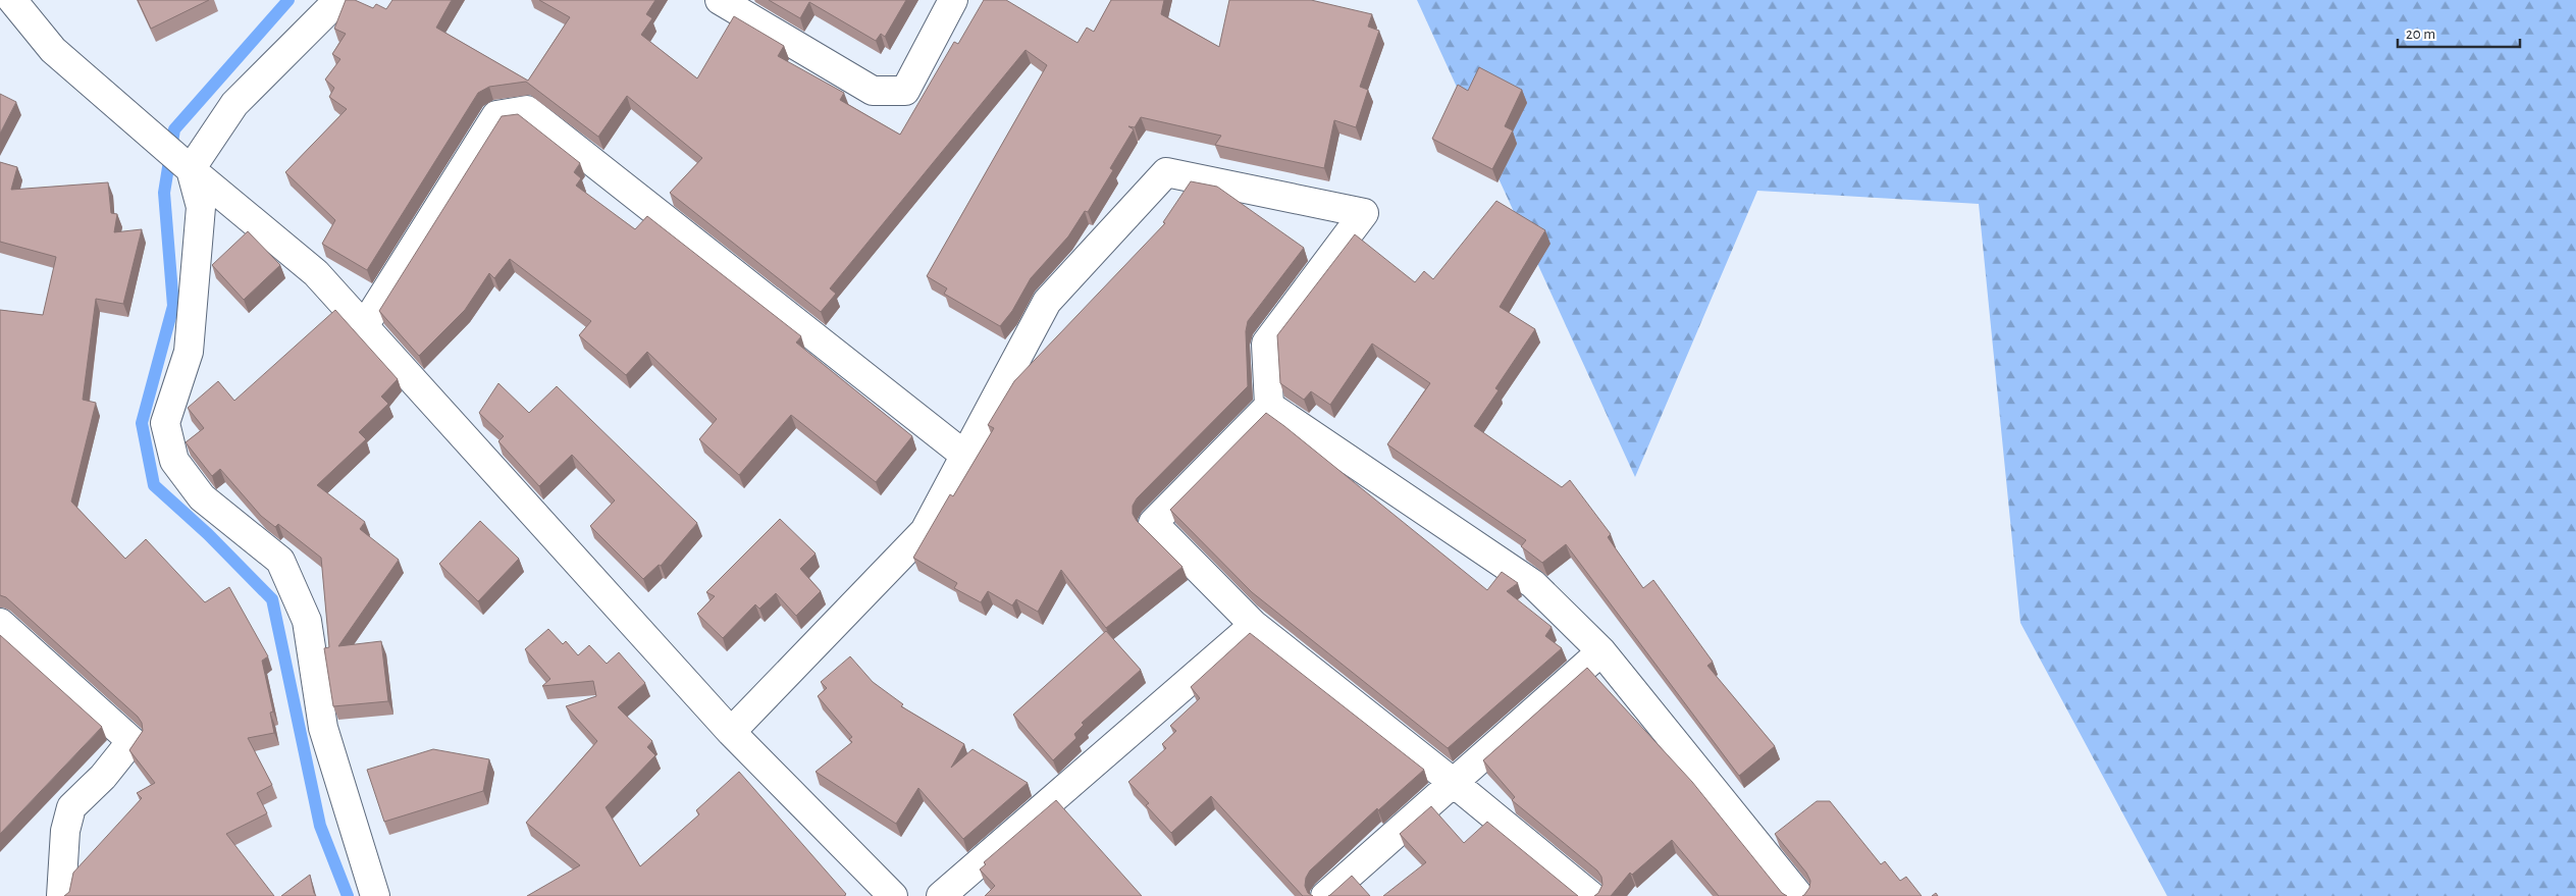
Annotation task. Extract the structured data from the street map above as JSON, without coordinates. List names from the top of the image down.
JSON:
{
  "scale_bar": "20 m"
}
